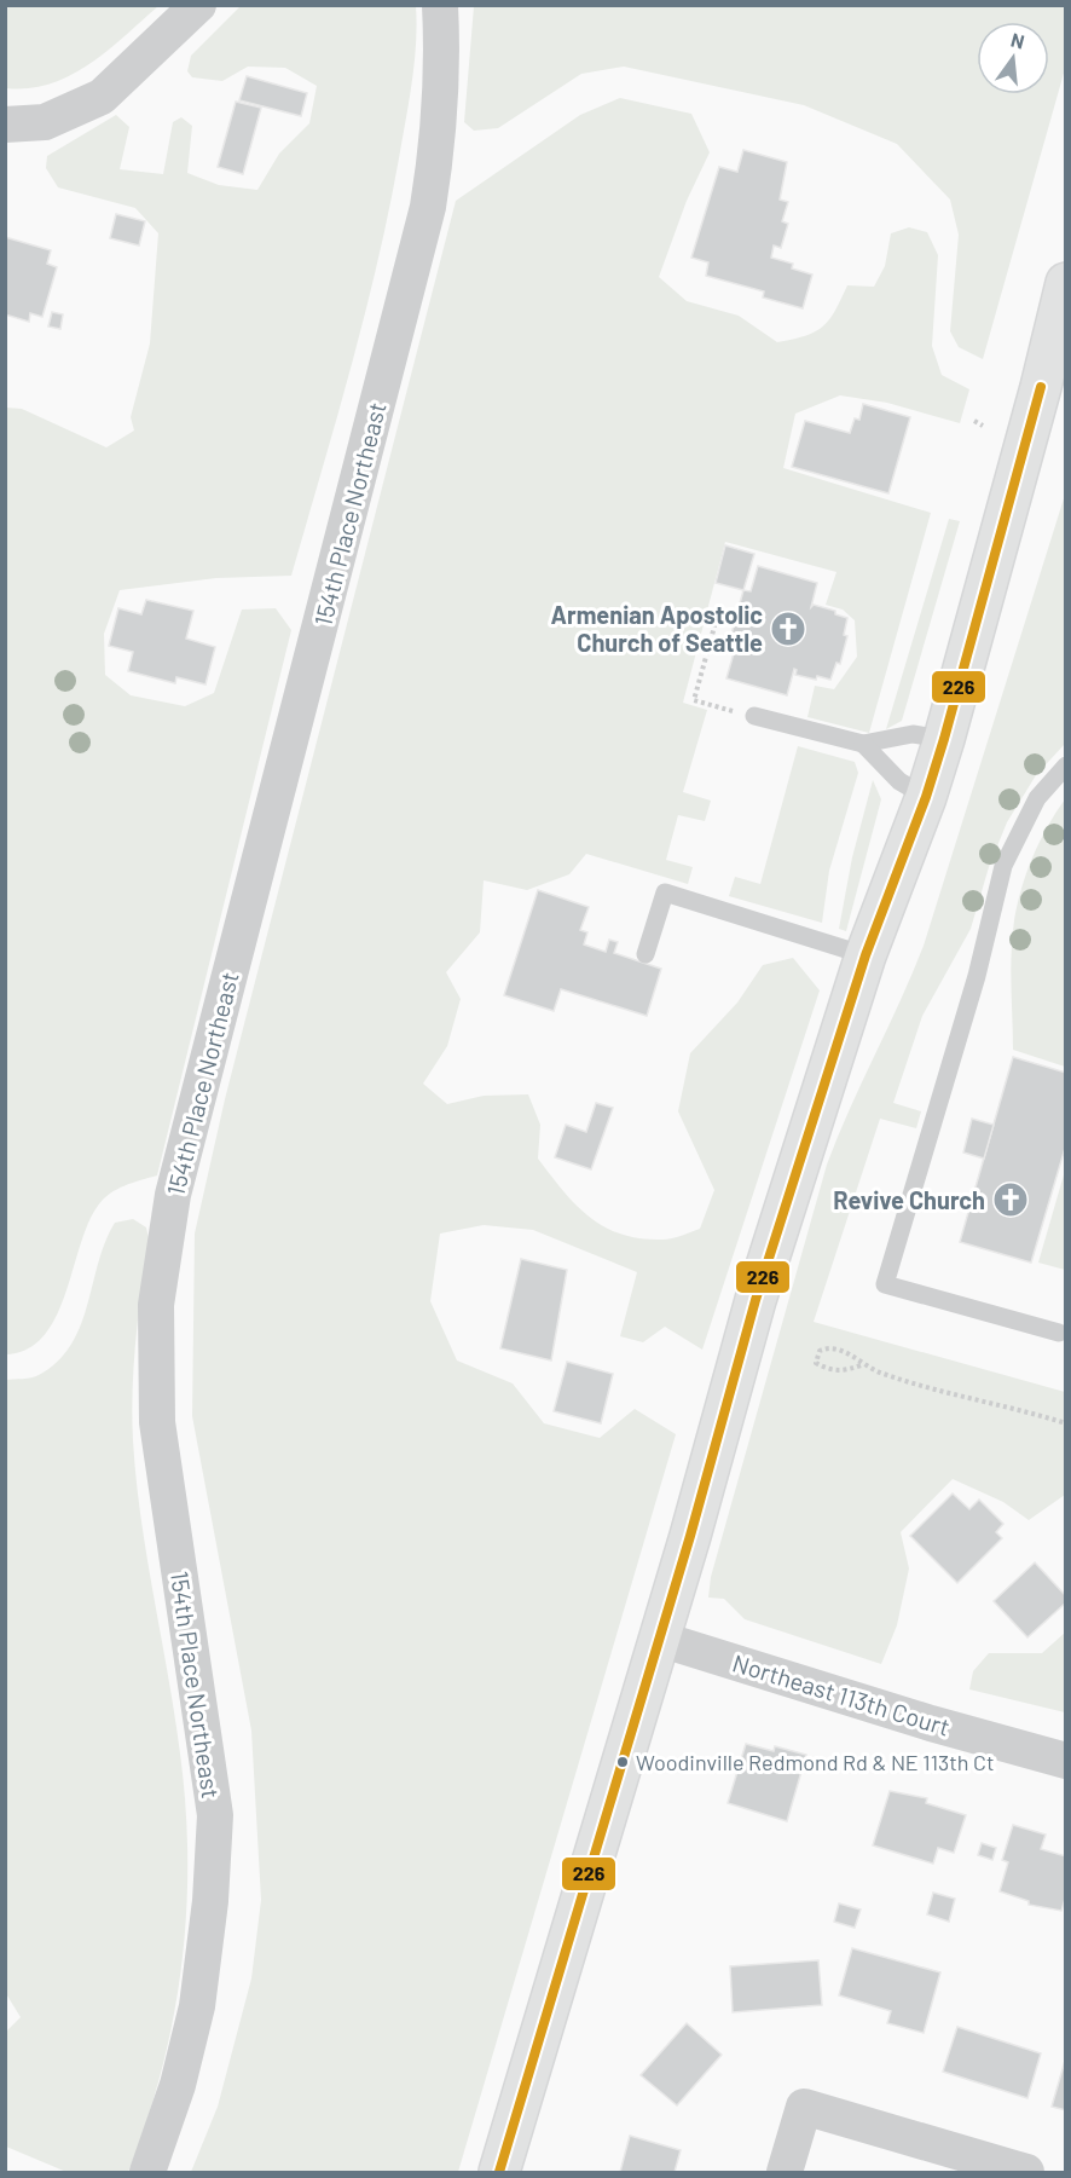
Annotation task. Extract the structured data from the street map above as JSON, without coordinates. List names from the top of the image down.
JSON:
{
  "streets": {
    "street": ["154th Place Northeast", "Northeast 113th Court"]
  },
  "places": {
    "church": ["Armenian Apostolic Church of Seattle", "Revive Church"],
    "other": ["Woodinville Redmond Rd & NE 113th Ct"]
  },
  "lines": ["transit line 226"],
  "north": "top"
}
